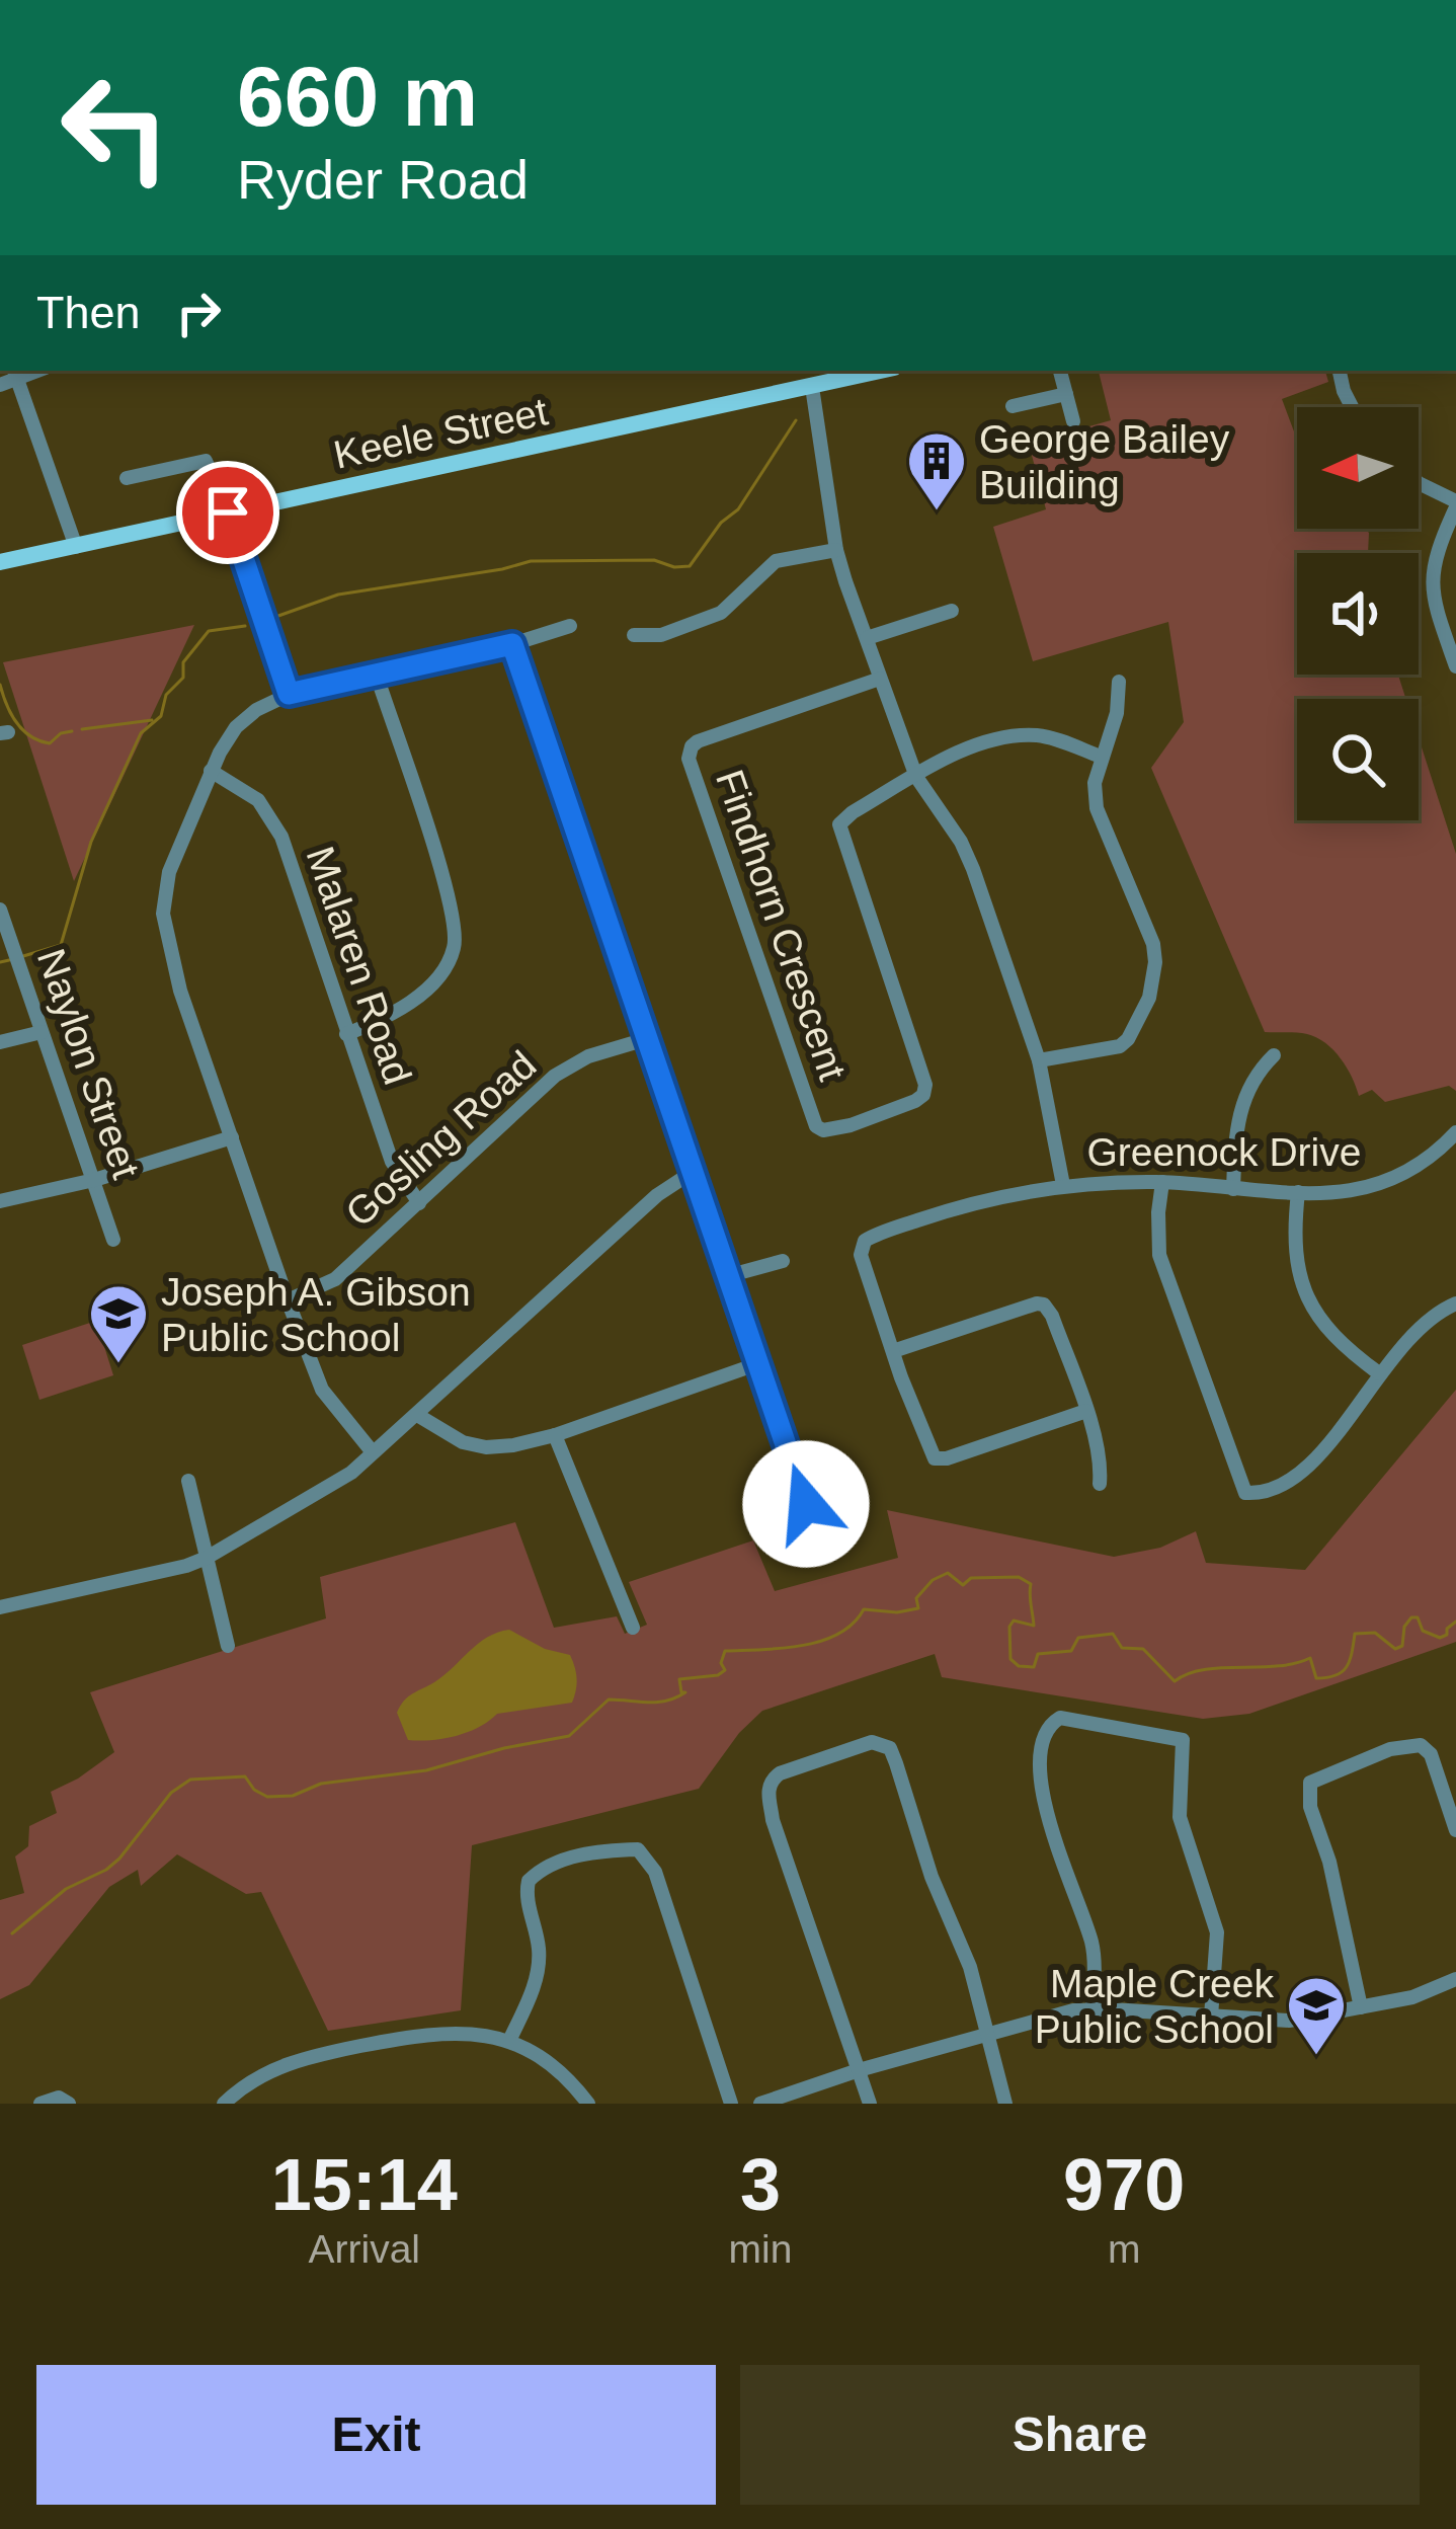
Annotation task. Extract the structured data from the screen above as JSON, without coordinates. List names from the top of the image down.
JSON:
{
  "streets": {
    "main road": ["Keele Street"],
    "street": [
      "Findhorn Crescent",
      "Malaren Road",
      "Naylon Street",
      "Gosling Road",
      "Greenock Drive"
    ]
  },
  "crossings": [
    ["Malaren Road", "Gosling Road"]
  ],
  "places": {
    "building": ["George Bailey Building"],
    "school or university": ["Joseph A. Gibson Public School", "Maple Creek Public School"]
  },
  "north": "left",
  "page": {
    "turn": ["660 m", "Ryder Road"],
    "then": "Then",
    "eta": [
      "15:14",
      "Arrival",
      "3",
      "min",
      "970",
      "m"
    ],
    "buttons": ["Exit", "Share"]
  }
}
